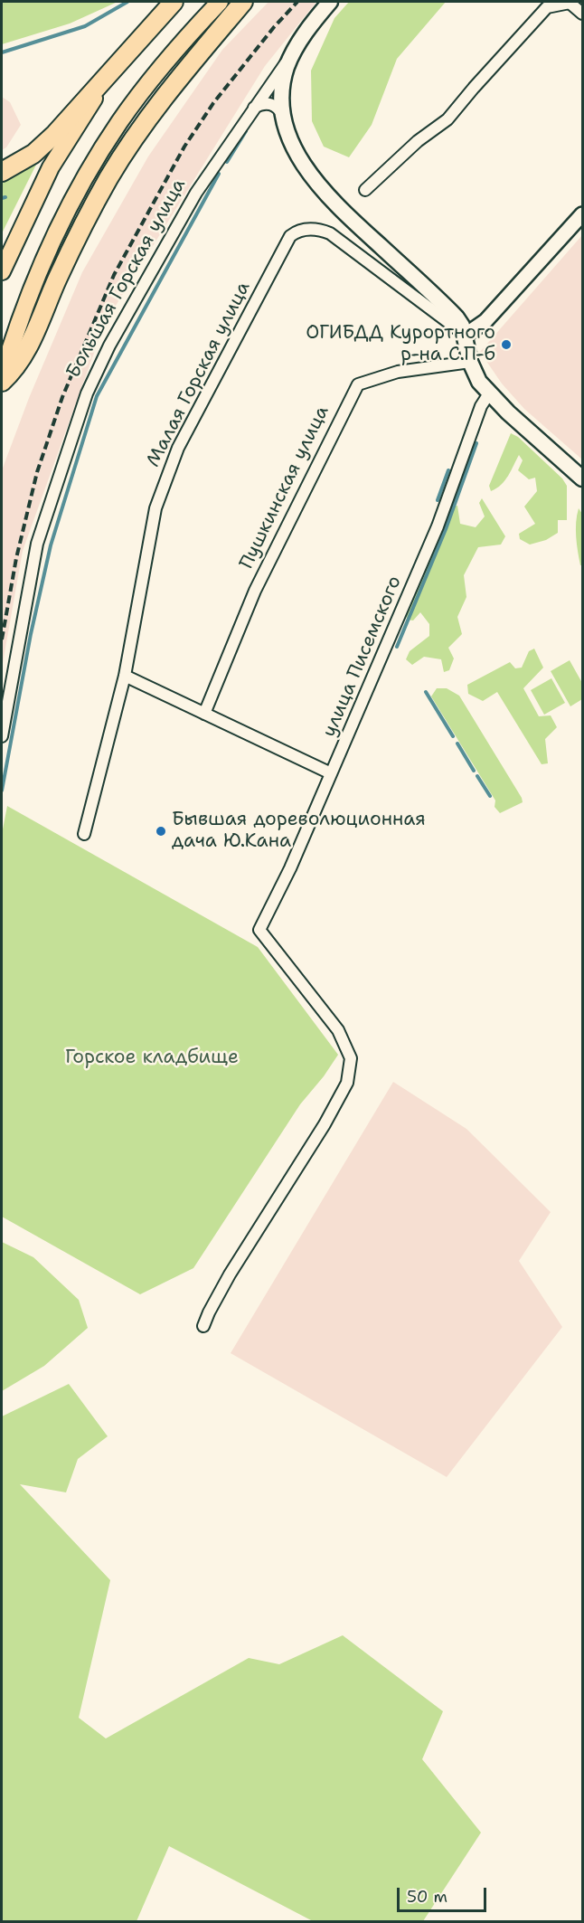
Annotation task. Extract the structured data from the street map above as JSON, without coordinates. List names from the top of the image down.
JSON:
{
  "streets": {
    "main road": ["Большая Горская улица"],
    "street": ["Малая Горская улица", "Пушкинская улица", "улица Писемского"]
  },
  "parks": ["Горское кладбище"],
  "places": ["ОГИБДД Курортного р-на С.П-б", "Бывшая дореволюционная дача Ю.Кана"],
  "scale_bar": "50 m"
}
